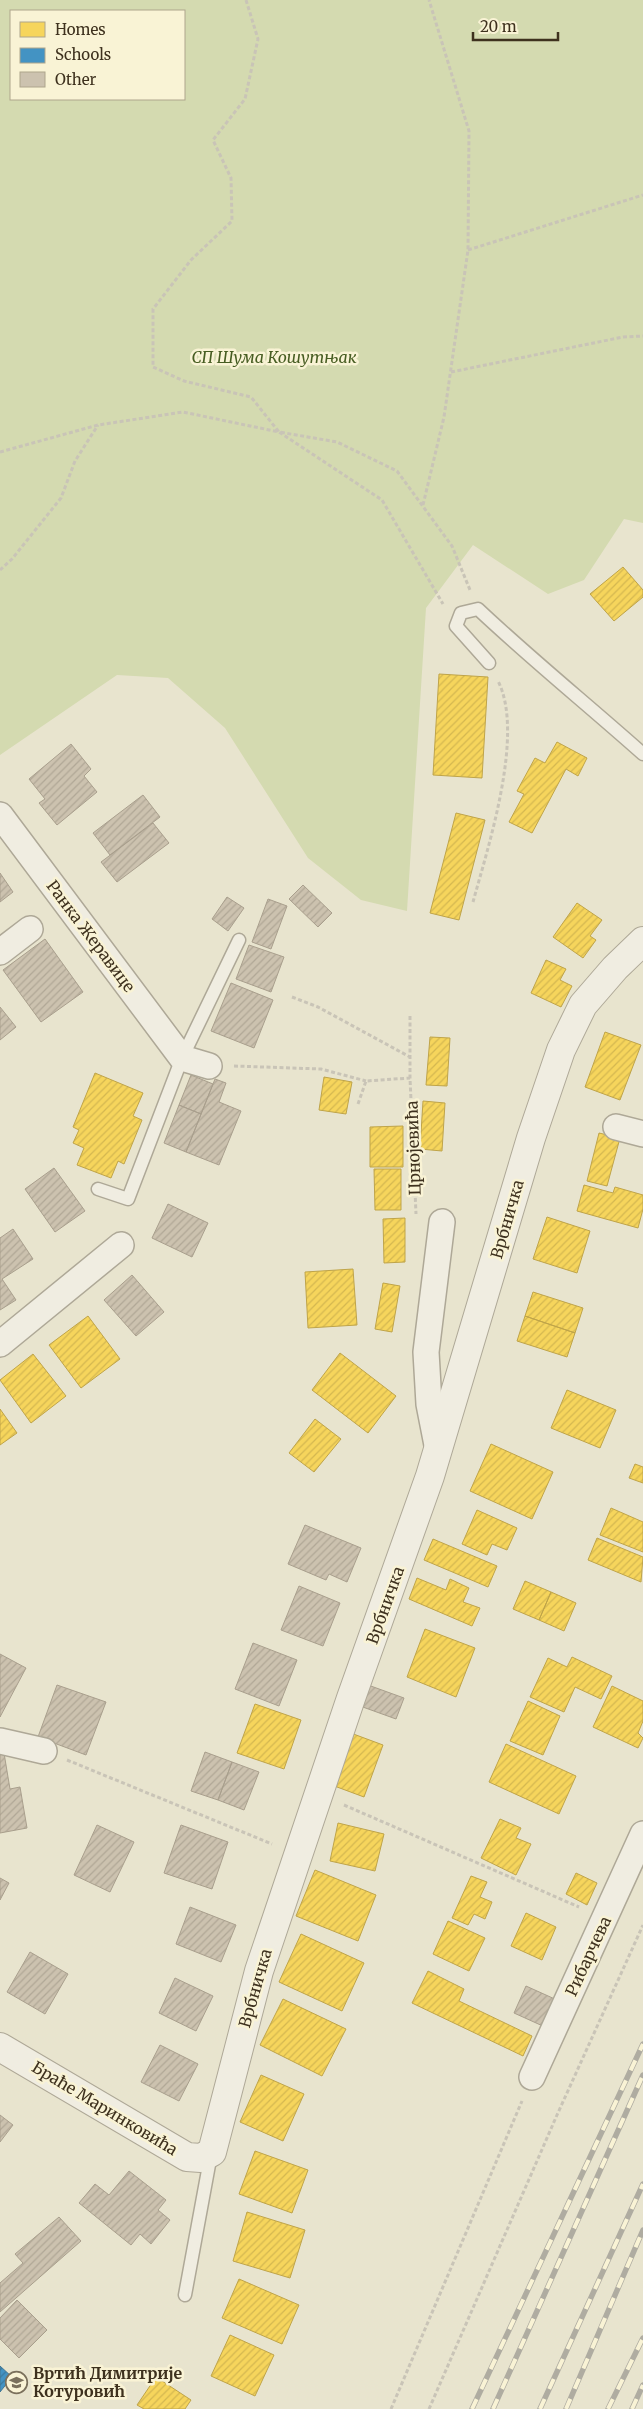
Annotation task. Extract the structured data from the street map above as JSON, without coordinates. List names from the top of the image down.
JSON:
{
  "streets": {
    "street": [
      "Ранка Жеравице",
      "Врбничка",
      "Рибарчева",
      "Браће Маринковића"
    ],
    "path": ["Црнојевића"]
  },
  "crossings": [
    ["Врбничка", "Браће Маринковића"]
  ],
  "parks": ["СП Шума Кошутњак"],
  "places": {
    "school or university": ["Вртић Димитрије Котуровић"]
  },
  "legend": ["Homes", "Schools", "Other"],
  "scale_bar": "20 m"
}
